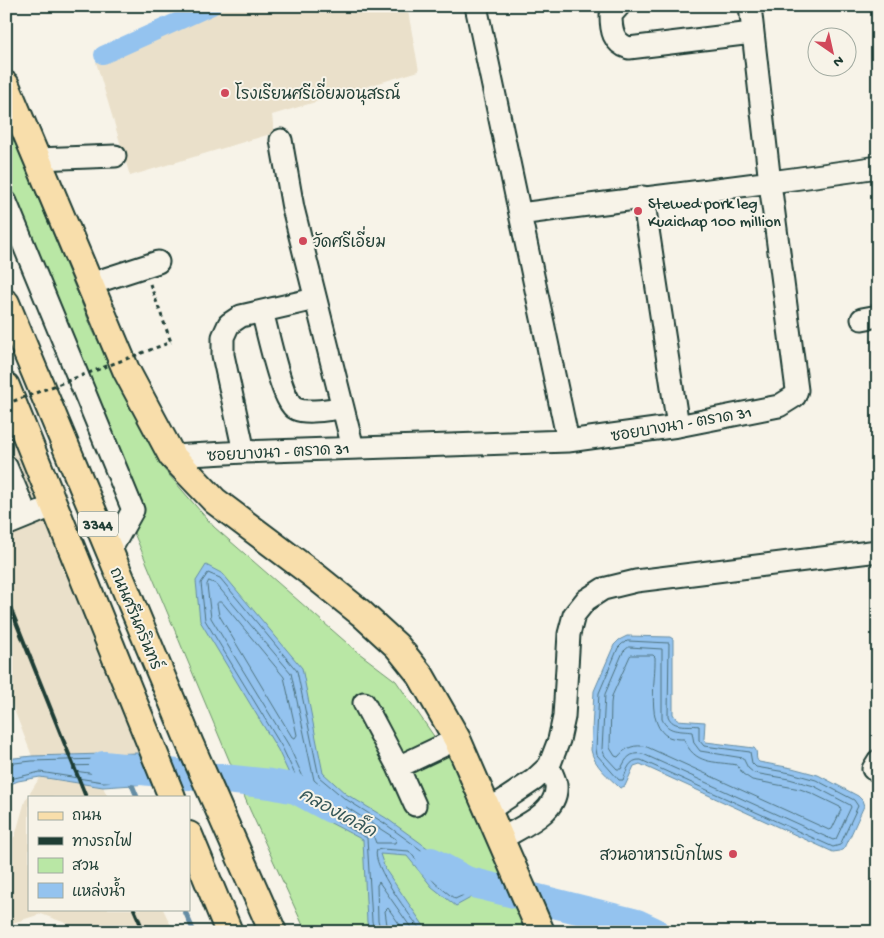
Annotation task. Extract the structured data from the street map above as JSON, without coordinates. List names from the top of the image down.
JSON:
{
  "streets": {
    "main road": ["3344", "ถนนศรีนครินทร์"],
    "street": ["ซอยบางนา - ตราด 31"]
  },
  "water": ["คลองเคล็ด"],
  "places": [
    "โรงเรียนศรีเอี่ยมอนุสรณ์",
    "Stewed pork leg Kuaichap 100 million",
    "วัดศรีเอี่ยม",
    "สวนอาหารเบิกไพร"
  ],
  "legend": [
    "ถนน",
    "ทางรถไฟ",
    "สวน",
    "แหล่งน้ำ"
  ],
  "north": "bottom right"
}
